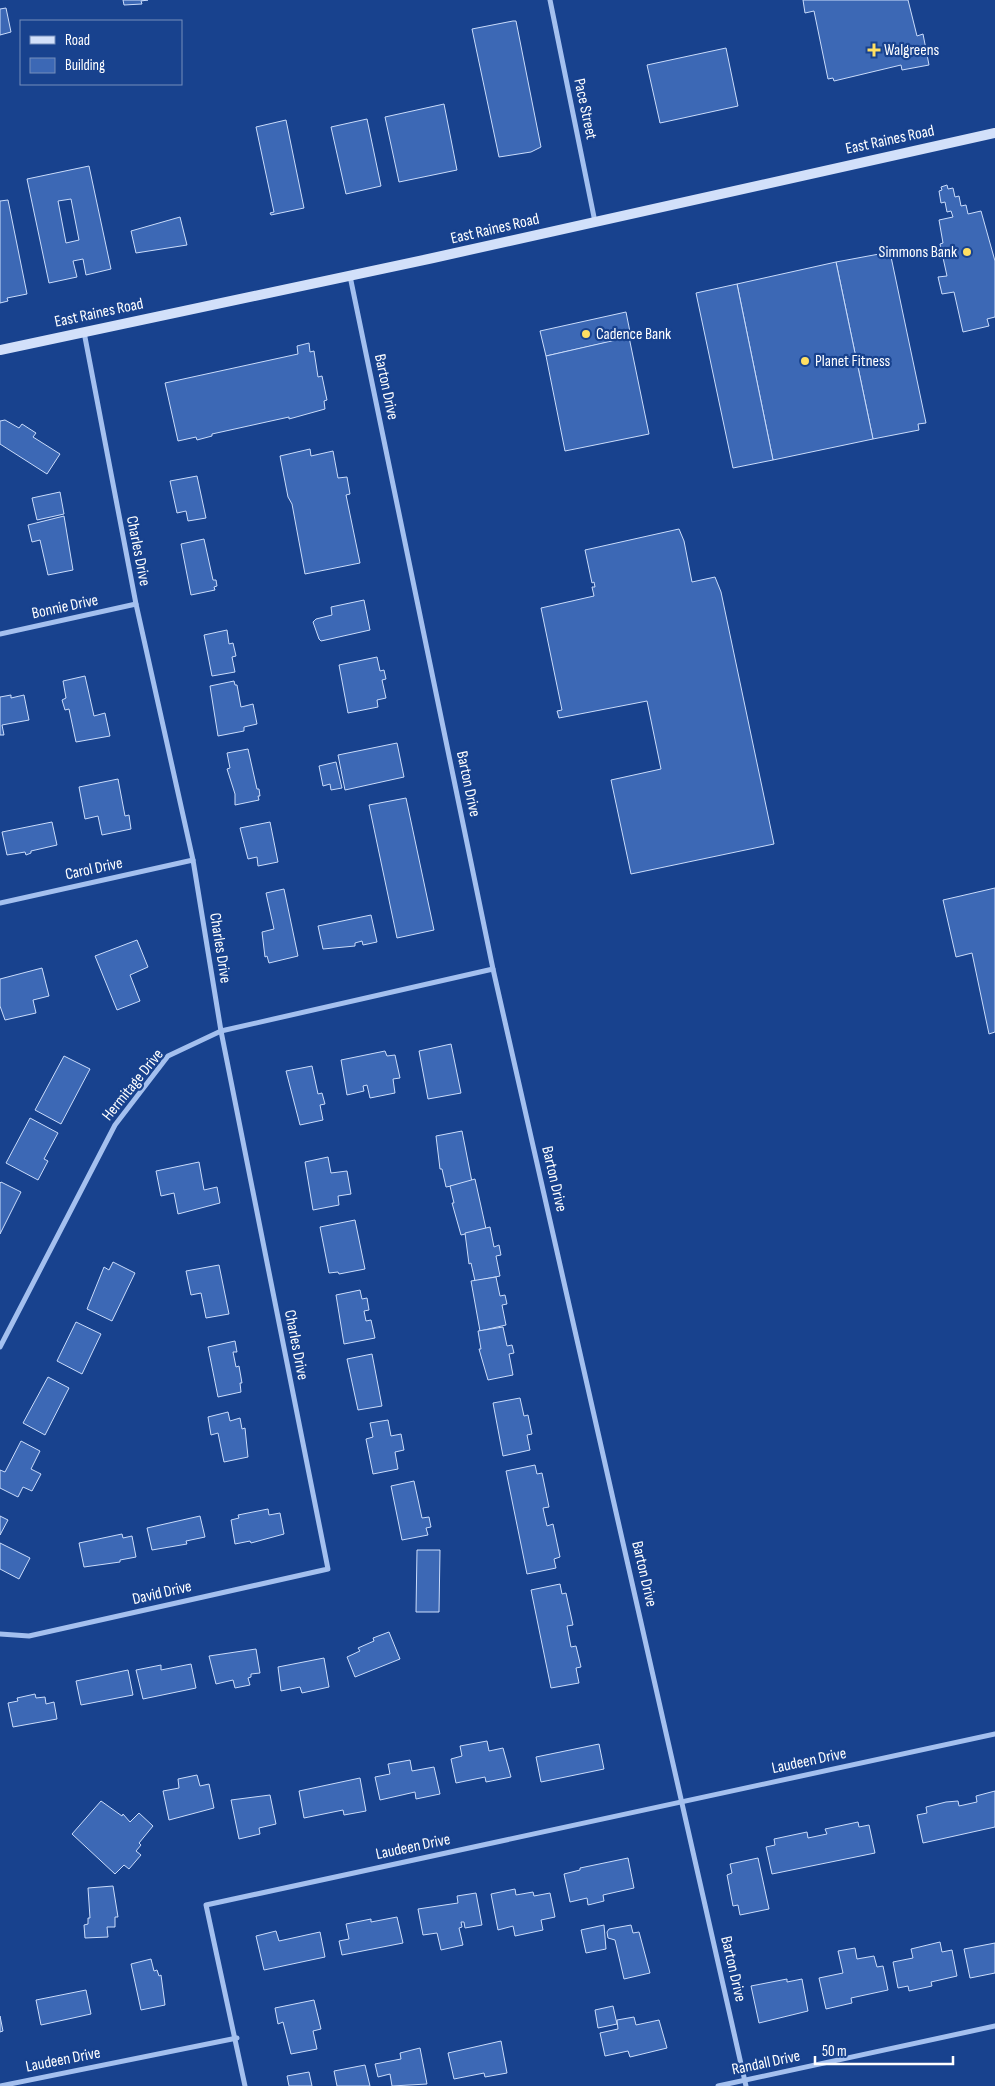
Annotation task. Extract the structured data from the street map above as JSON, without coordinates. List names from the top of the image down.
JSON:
{
  "streets": {
    "main road": ["East Raines Road"],
    "street": [
      "Pace Street",
      "Barton Drive",
      "Charles Drive",
      "Bonnie Drive",
      "Carol Drive",
      "Hermitage Drive",
      "David Drive",
      "Laudeen Drive",
      "Randall Drive"
    ]
  },
  "crossings": [
    ["Pace Street", "East Raines Road"],
    ["East Raines Road", "Barton Drive"],
    ["East Raines Road", "Charles Drive"],
    ["Barton Drive", "Hermitage Drive"],
    ["Barton Drive", "Laudeen Drive"],
    ["Barton Drive", "Randall Drive"],
    ["Charles Drive", "Bonnie Drive"],
    ["Charles Drive", "Carol Drive"],
    ["Charles Drive", "Hermitage Drive"],
    ["Charles Drive", "David Drive"]
  ],
  "places": {
    "health": ["Walgreens"],
    "other": ["Simmons Bank", "Cadence Bank", "Planet Fitness"]
  },
  "legend": ["Road", "Building"],
  "scale_bar": "50 m"
}
